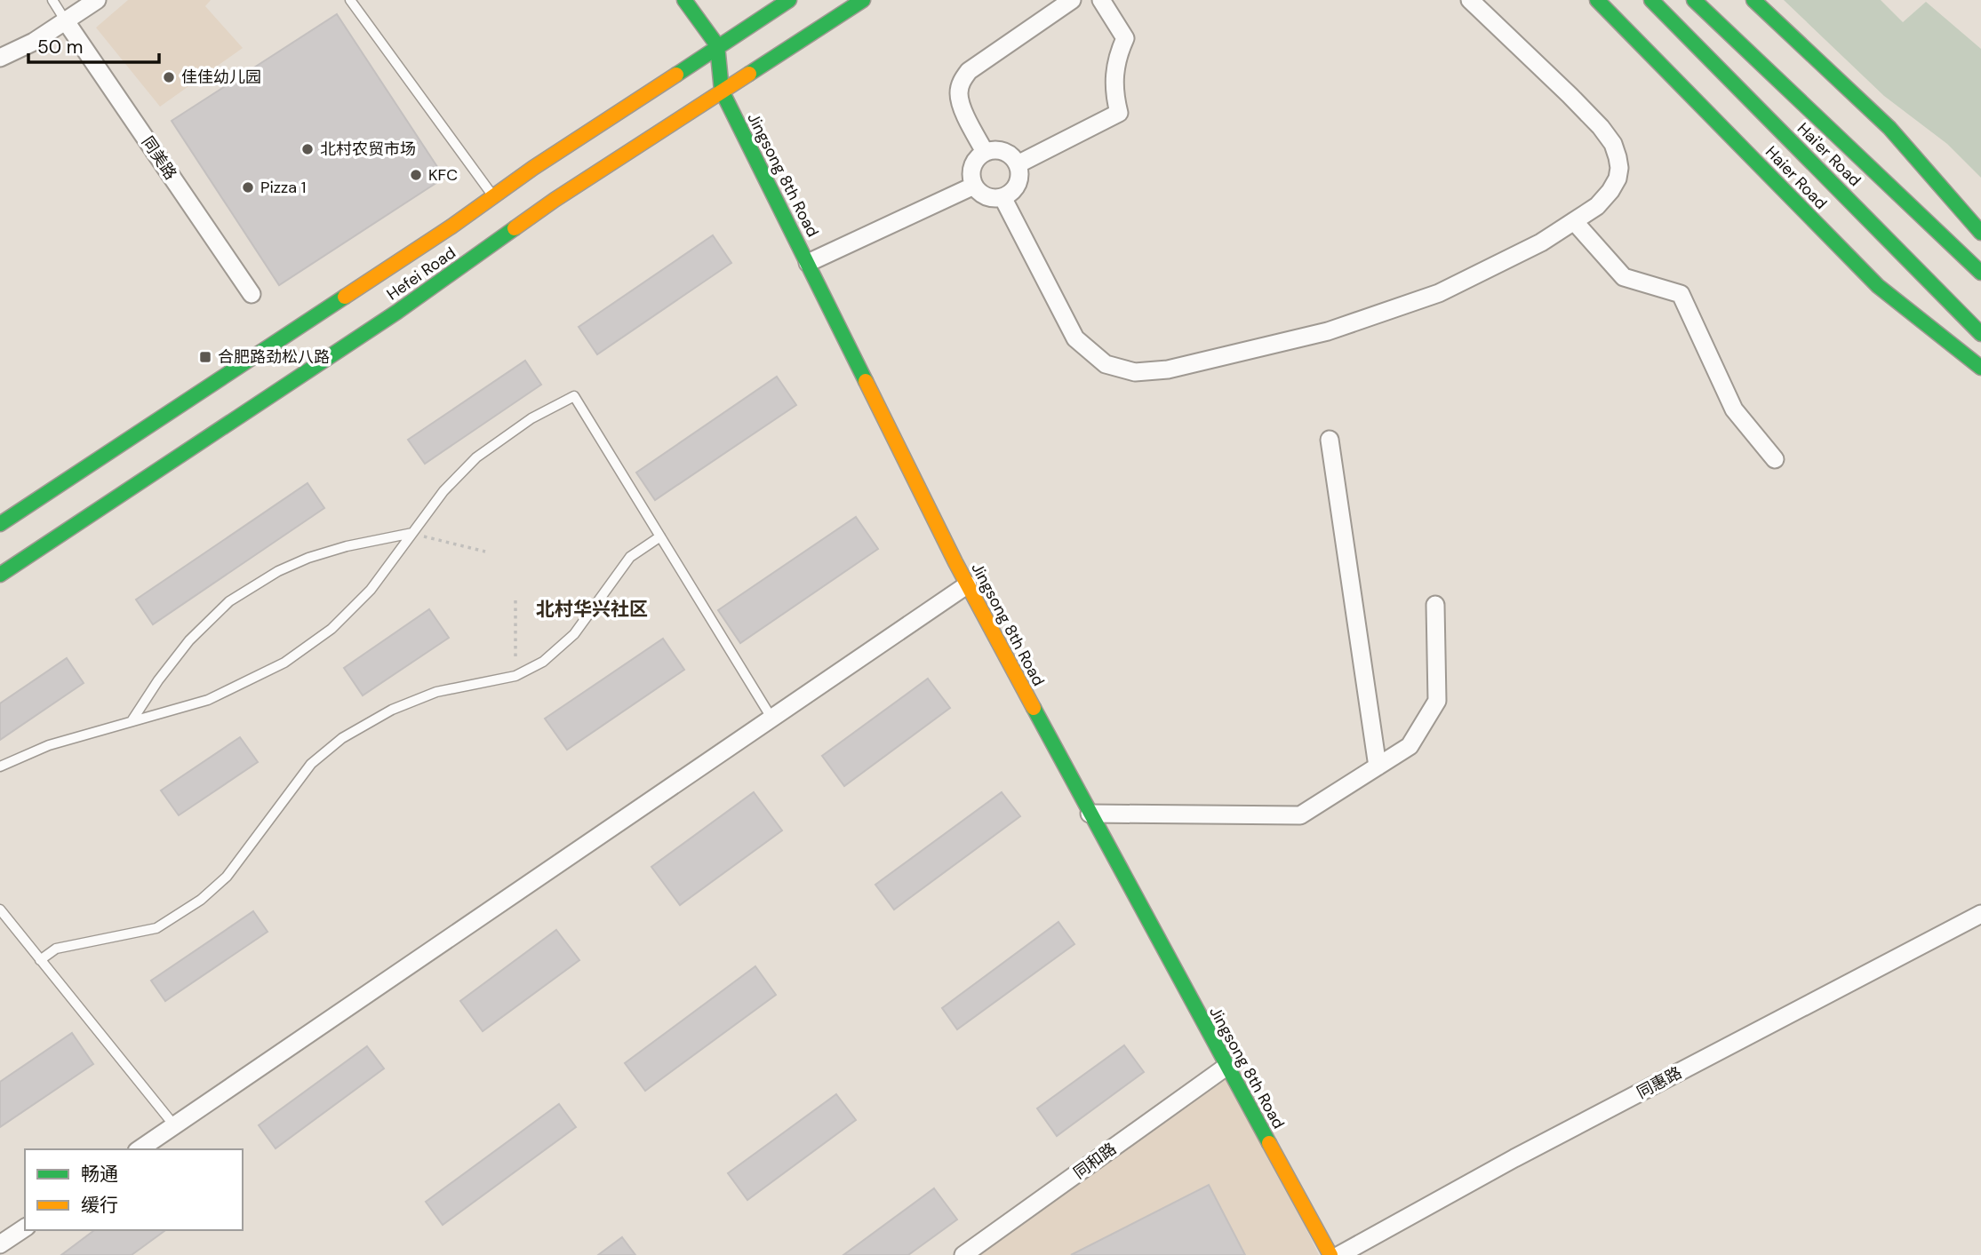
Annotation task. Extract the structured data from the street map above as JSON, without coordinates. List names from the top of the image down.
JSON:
{
  "streets": {
    "main road": [
      "Hai'er Road",
      "Jingsong 8th Road",
      "Haier Road",
      "Hefei Road"
    ],
    "street": ["同美路", "同惠路", "同和路"]
  },
  "crossings": [
    ["Jingsong 8th Road", "Hefei Road"],
    ["Jingsong 8th Road", "同和路"]
  ],
  "districts": ["北村华兴社区"],
  "places": {
    "other": [
      "佳佳幼儿园",
      "北村农贸市场",
      "KFC",
      "Pizza 1"
    ],
    "transit": ["合肥路劲松八路"]
  },
  "legend": ["畅通", "缓行"],
  "scale_bar": "50 m"
}
